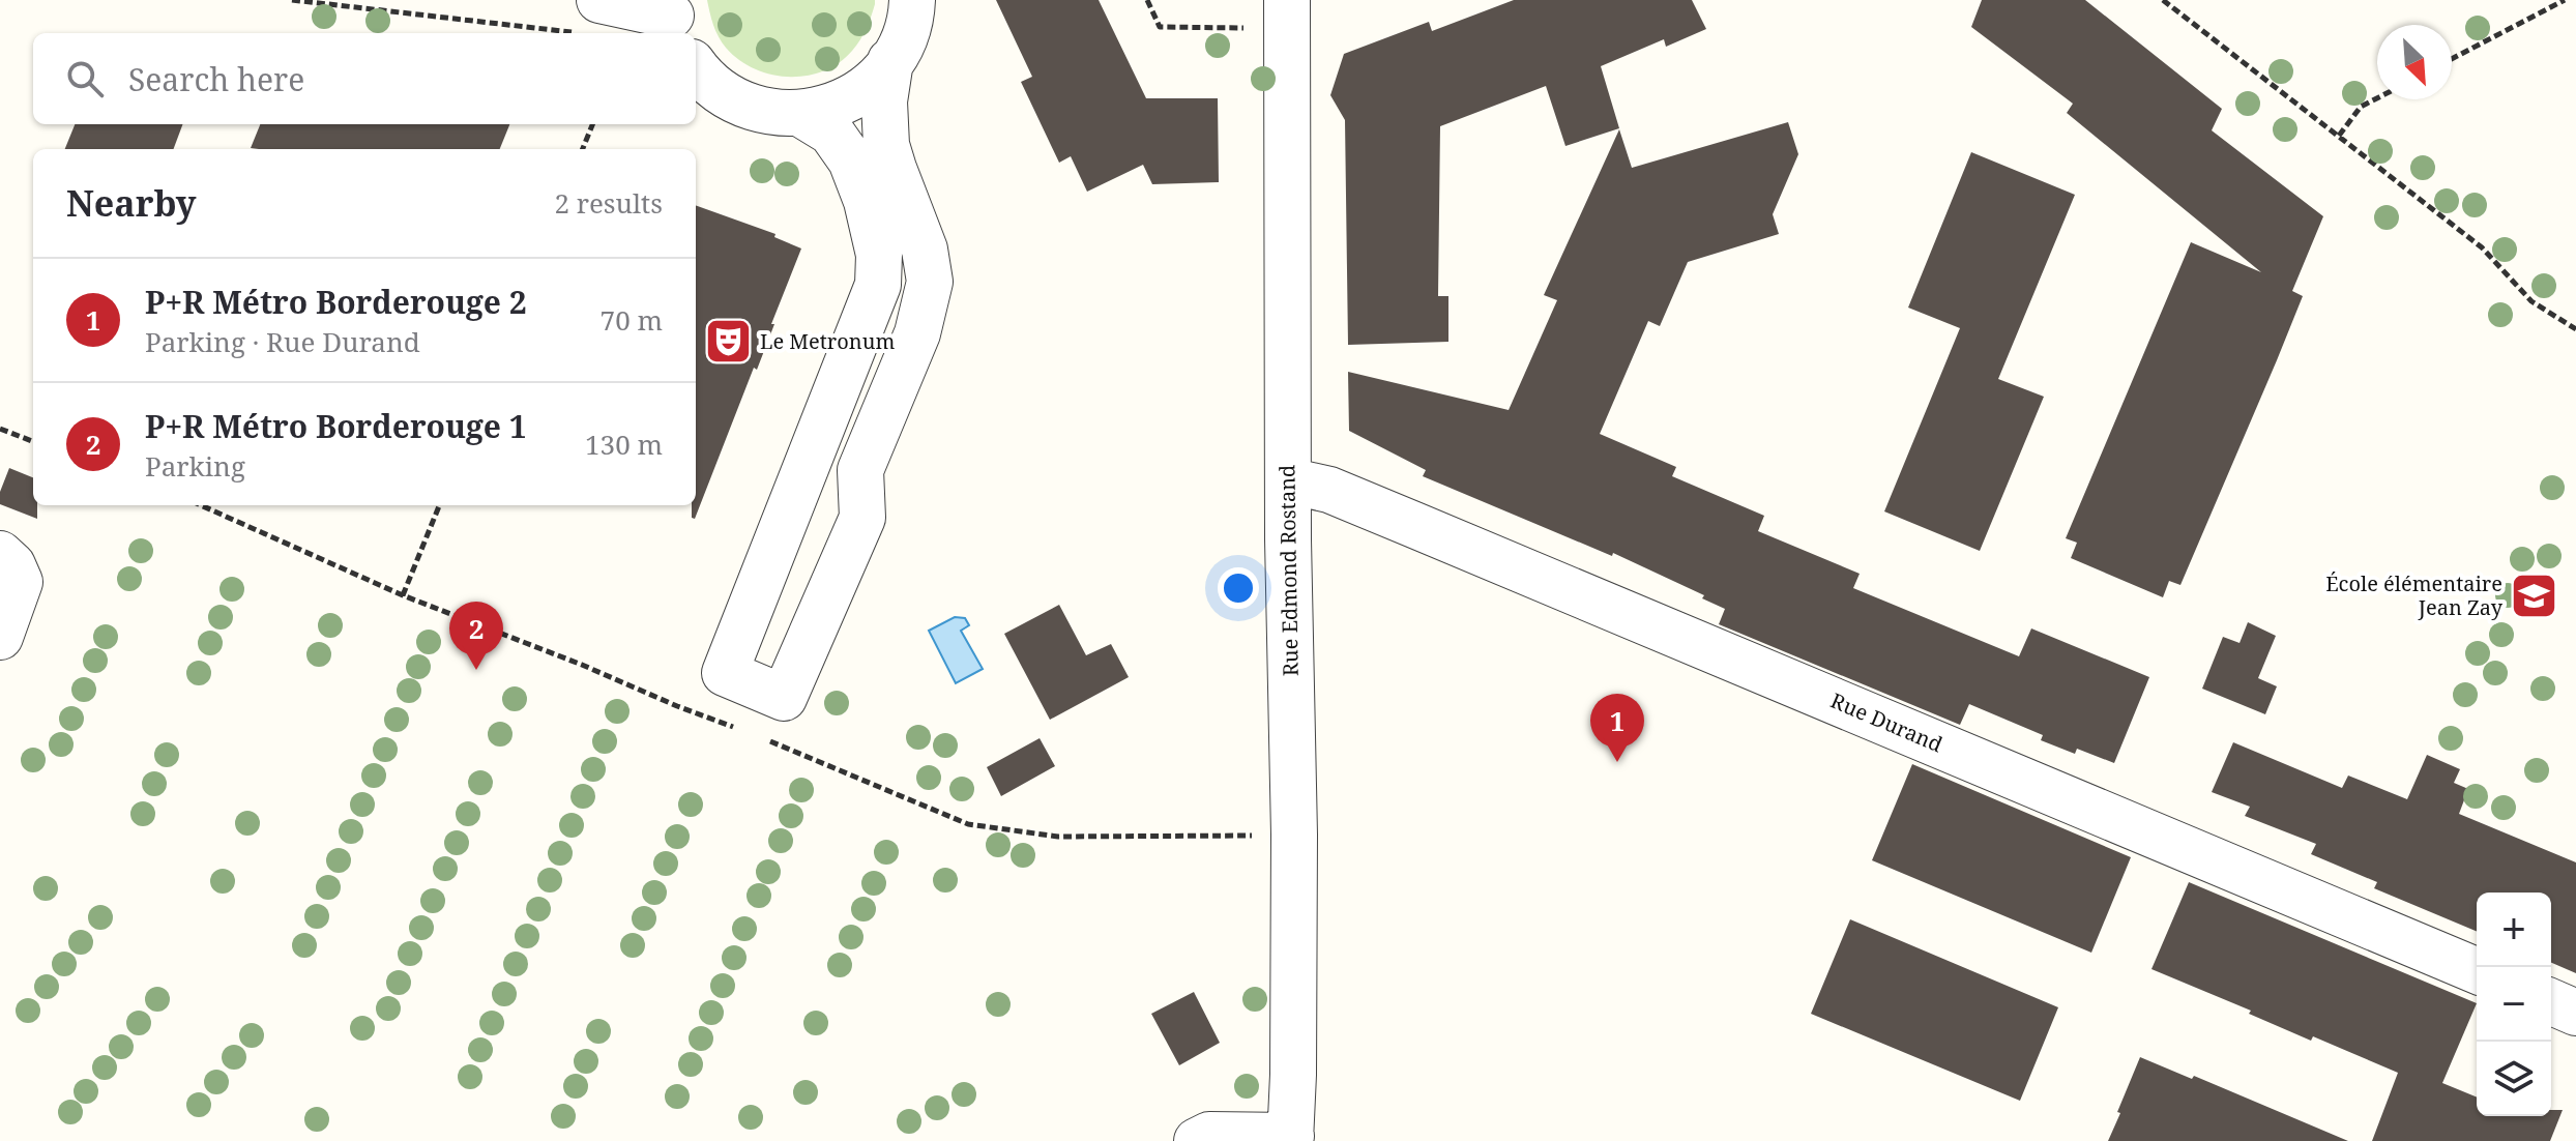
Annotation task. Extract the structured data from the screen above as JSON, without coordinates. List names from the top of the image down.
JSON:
{
  "streets": {
    "street": ["Rue Edmond Rostand", "Rue Durand"]
  },
  "crossings": [
    ["Rue Edmond Rostand", "Rue Durand"]
  ],
  "places": {
    "theatre": ["Le Metronum"],
    "school or university": ["École élémentaire Jean Zay"]
  },
  "north": "bottom right",
  "page": {
    "search": "Search here",
    "heading": ["Nearby", "2 results"],
    "list": [
      {
        "mark": "1",
        "name": "P+R Métro Borderouge 2",
        "note": "Parking · Rue Durand",
        "value": "70 m"
      },
      {
        "mark": "2",
        "name": "P+R Métro Borderouge 1",
        "note": "Parking",
        "value": "130 m"
      }
    ],
    "pins": ["2", "1"],
    "map_buttons": ["+", "−"]
  }
}
